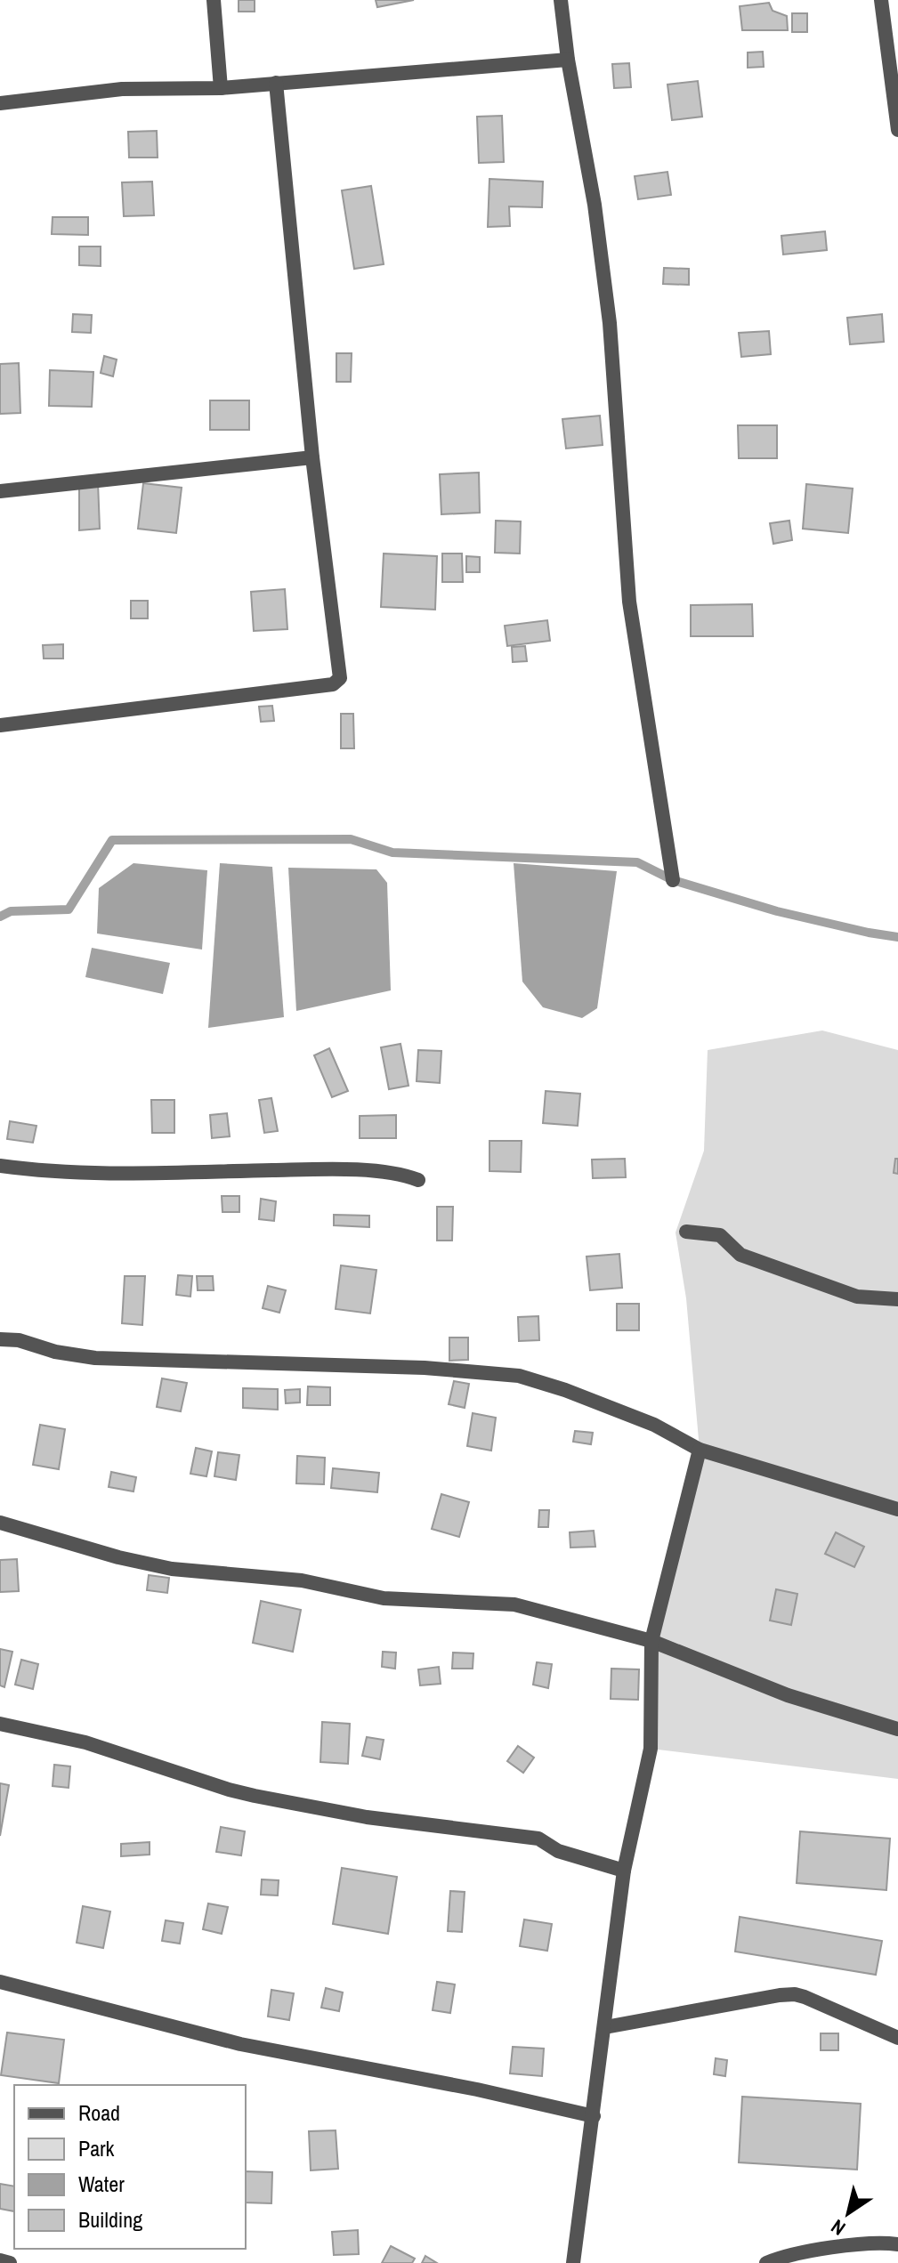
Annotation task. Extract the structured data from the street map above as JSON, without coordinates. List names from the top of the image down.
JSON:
{
  "legend": [
    "Road",
    "Park",
    "Water",
    "Building"
  ],
  "north": "bottom left"
}
